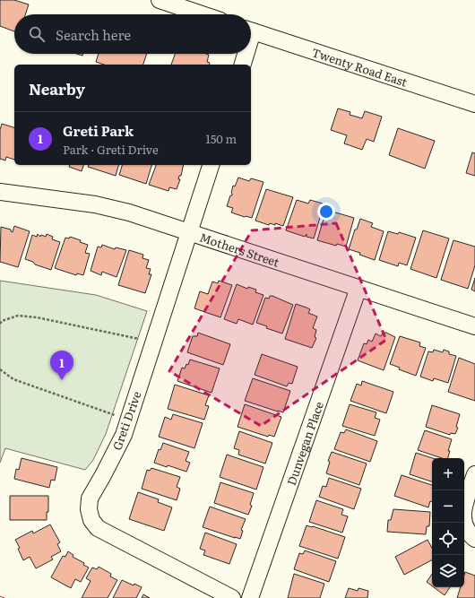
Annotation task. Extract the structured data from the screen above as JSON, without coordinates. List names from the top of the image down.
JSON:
{
  "streets": {
    "street": [
      "Twenty Road East",
      "Mothers Street",
      "Greti Drive",
      "Dunvegan Place"
    ]
  },
  "crossings": [
    ["Mothers Street", "Greti Drive"],
    ["Mothers Street", "Dunvegan Place"]
  ],
  "page": {
    "search": "Search here",
    "heading": "Nearby",
    "list": [
      {
        "mark": "1",
        "name": "Greti Park",
        "note": "Park · Greti Drive",
        "value": "150 m"
      }
    ],
    "pins": "1",
    "map_buttons": ["+", "−"]
  }
}
